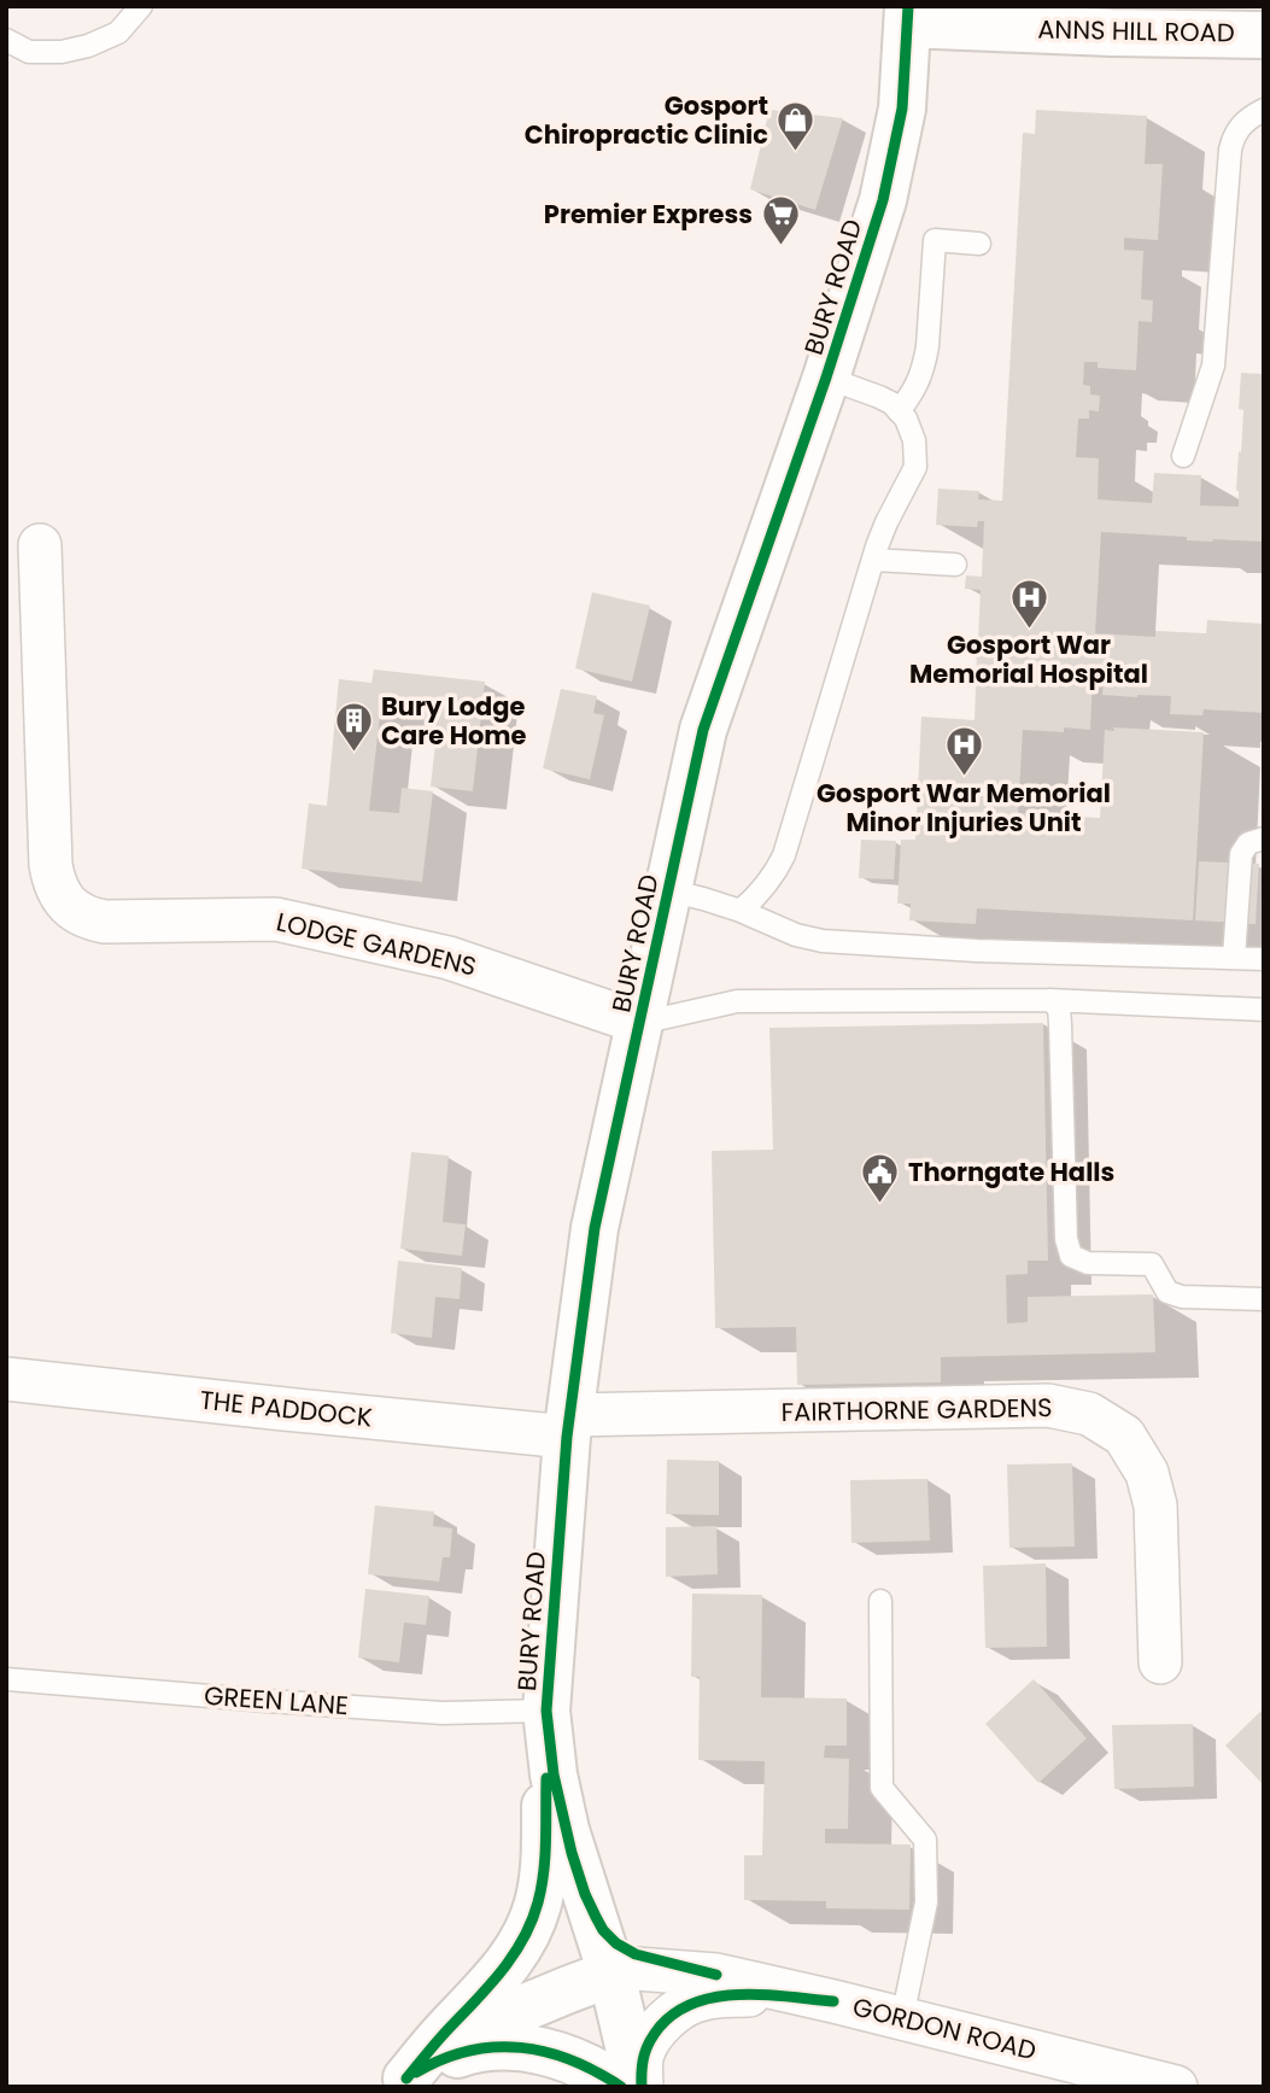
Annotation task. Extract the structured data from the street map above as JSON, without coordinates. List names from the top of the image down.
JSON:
{
  "streets": {
    "main road": ["ANNS HILL ROAD", "BURY ROAD"],
    "street": [
      "LODGE GARDENS",
      "THE PADDOCK",
      "FAIRTHORNE GARDENS",
      "GORDON ROAD"
    ],
    "lane": ["GREEN LANE"]
  },
  "crossings": [
    ["ANNS HILL ROAD", "BURY ROAD"],
    ["BURY ROAD", "LODGE GARDENS"],
    ["BURY ROAD", "THE PADDOCK"],
    ["BURY ROAD", "FAIRTHORNE GARDENS"],
    ["BURY ROAD", "GREEN LANE"],
    ["BURY ROAD", "GORDON ROAD"],
    ["THE PADDOCK", "FAIRTHORNE GARDENS"]
  ],
  "places": {
    "shop": ["Gosport Chiropractic Clinic"],
    "supermarket": ["Premier Express"],
    "hospital": ["Gosport War Memorial Hospital", "Gosport War Memorial Minor Injuries Unit"],
    "building": ["Bury Lodge Care Home"],
    "public building": ["Thorngate Halls"]
  }
}
